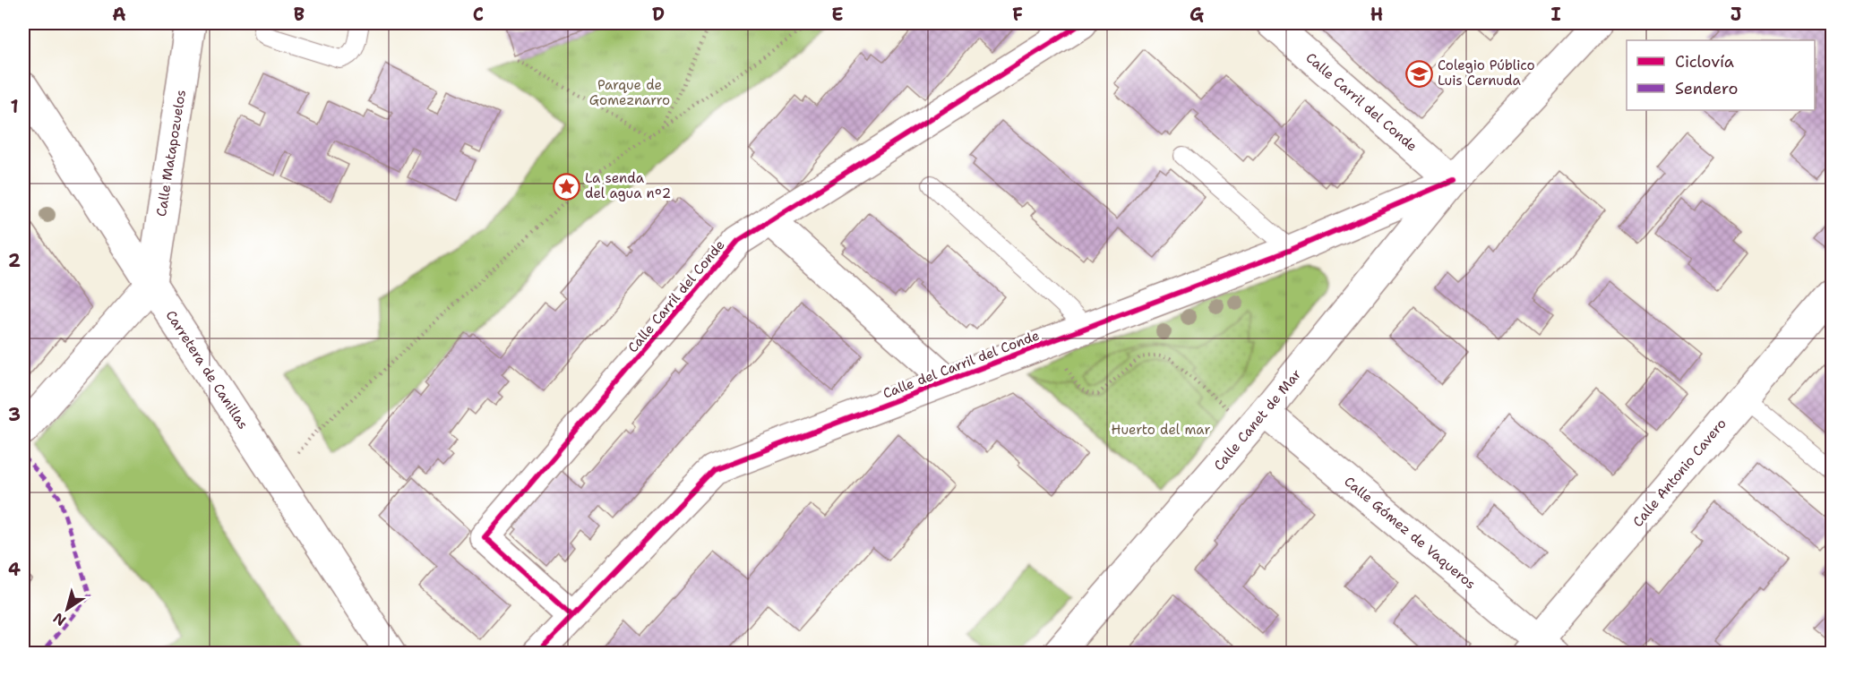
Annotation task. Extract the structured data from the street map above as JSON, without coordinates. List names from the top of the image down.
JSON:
{
  "streets": {
    "street": [
      "Calle Carril del Conde",
      "Calle Matapozuelos",
      "Calle del Carril del Conde",
      "Carretera de Canillas",
      "Calle Canet de Mar",
      "Calle Antonio Cavero",
      "Calle Gómez de Vaqueros"
    ]
  },
  "crossings": [
    ["Calle Carril del Conde", "Calle del Carril del Conde"],
    ["Calle Carril del Conde", "Calle Canet de Mar"],
    ["Calle Matapozuelos", "Carretera de Canillas"],
    ["Calle del Carril del Conde", "Calle Canet de Mar"],
    ["Calle Canet de Mar", "Calle Gómez de Vaqueros"],
    ["Calle Antonio Cavero", "Calle Gómez de Vaqueros"]
  ],
  "parks": ["Parque de Gomeznarro", "Huerto del mar"],
  "places": {
    "school or university": ["Colegio Público Luis Cernuda"],
    "place": ["La senda del agua nº2"]
  },
  "legend": ["Ciclovía", "Sendero"],
  "north": "bottom left",
  "grid": {
    "columns": [
      "A",
      "B",
      "C",
      "D",
      "E",
      "F",
      "G",
      "H",
      "I",
      "J"
    ],
    "rows": [
      "1",
      "2",
      "3",
      "4"
    ]
  }
}
